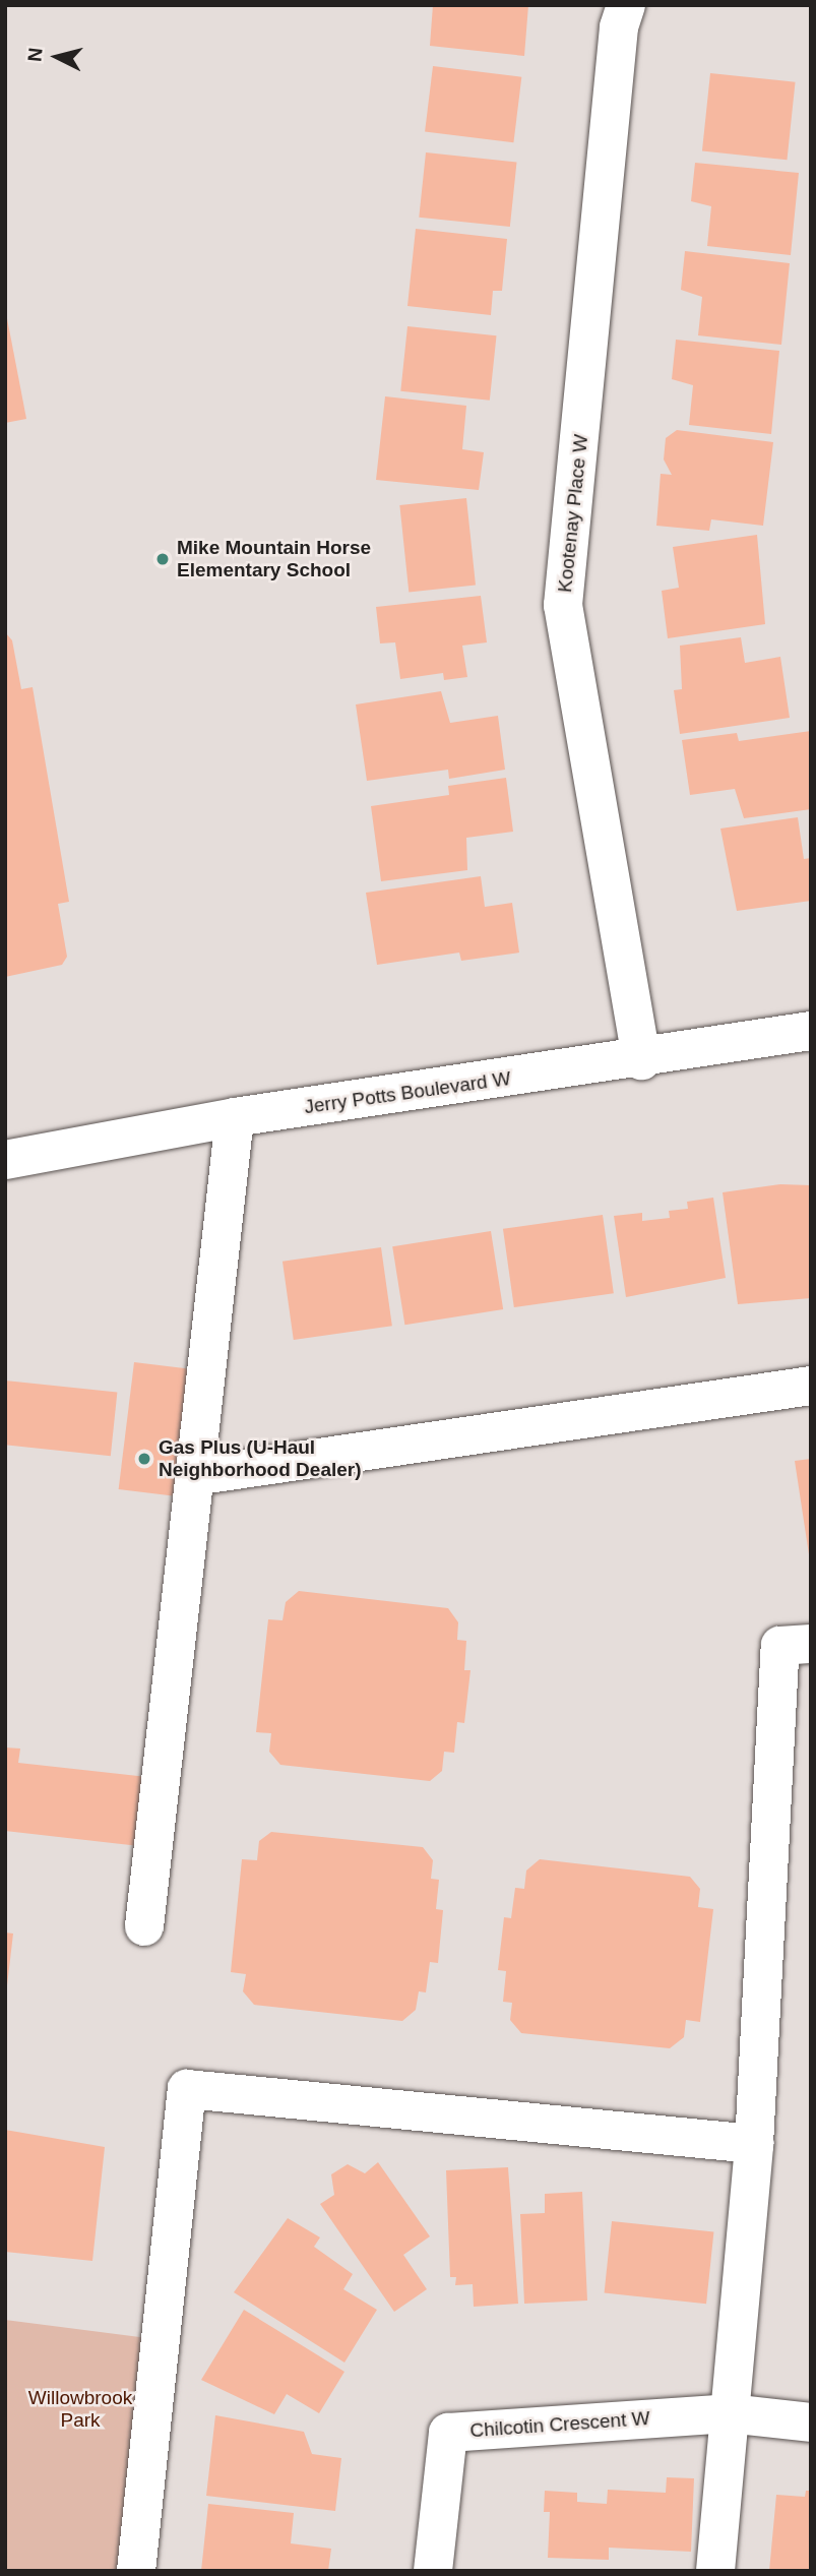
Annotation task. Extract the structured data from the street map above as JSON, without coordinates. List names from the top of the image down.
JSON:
{
  "streets": {
    "street": ["Kootenay Place W", "Jerry Potts Boulevard W", "Chilcotin Crescent W"]
  },
  "crossings": [
    ["Kootenay Place W", "Jerry Potts Boulevard W"]
  ],
  "parks": ["Willowbrook Park"],
  "places": ["Mike Mountain Horse Elementary School", "Gas Plus (U-Haul Neighborhood Dealer)"],
  "north": "left"
}
